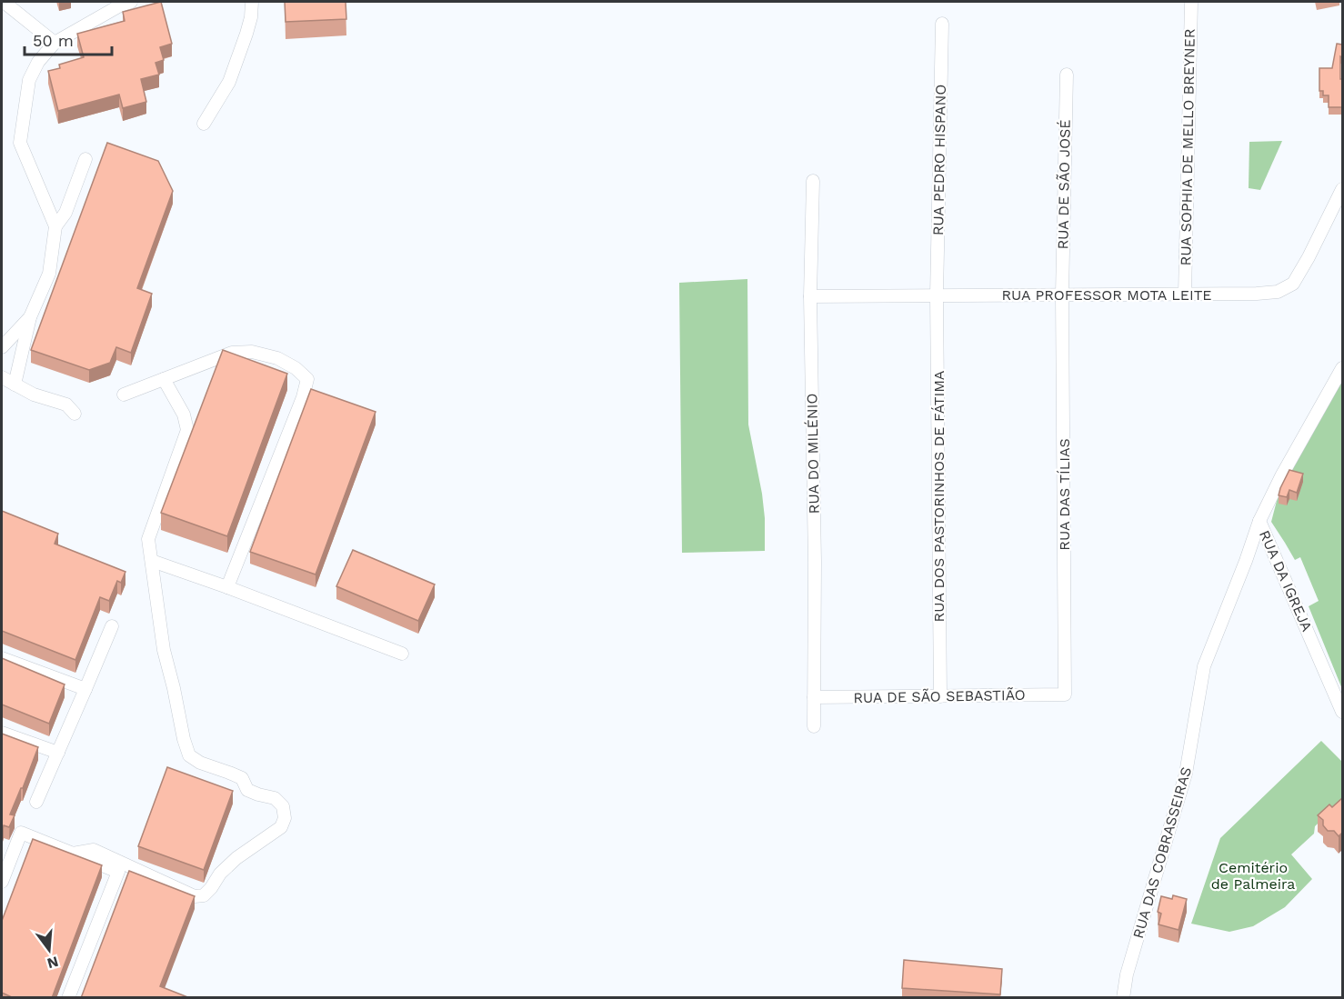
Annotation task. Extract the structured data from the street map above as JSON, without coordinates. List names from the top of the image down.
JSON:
{
  "streets": {
    "street": [
      "RUA SOPHIA DE MELLO BREYNER",
      "RUA PEDRO HISPANO",
      "RUA DE SÃO JOSÉ",
      "RUA PROFESSOR MOTA LEITE",
      "RUA DO MILÉNIO",
      "RUA DAS TÍLIAS",
      "RUA DOS PASTORINHOS DE FÁTIMA",
      "RUA DA IGREJA",
      "RUA DE SÃO SEBASTIÃO",
      "RUA DAS COBRASSEIRAS"
    ]
  },
  "crossings": [
    ["RUA SOPHIA DE MELLO BREYNER", "RUA PROFESSOR MOTA LEITE"],
    ["RUA PEDRO HISPANO", "RUA PROFESSOR MOTA LEITE"],
    ["RUA PEDRO HISPANO", "RUA DOS PASTORINHOS DE FÁTIMA"],
    ["RUA DE SÃO JOSÉ", "RUA PROFESSOR MOTA LEITE"],
    ["RUA DE SÃO JOSÉ", "RUA DAS TÍLIAS"],
    ["RUA PROFESSOR MOTA LEITE", "RUA DO MILÉNIO"],
    ["RUA PROFESSOR MOTA LEITE", "RUA DAS TÍLIAS"],
    ["RUA PROFESSOR MOTA LEITE", "RUA DOS PASTORINHOS DE FÁTIMA"],
    ["RUA DO MILÉNIO", "RUA DE SÃO SEBASTIÃO"],
    ["RUA DAS TÍLIAS", "RUA DE SÃO SEBASTIÃO"],
    ["RUA DOS PASTORINHOS DE FÁTIMA", "RUA DE SÃO SEBASTIÃO"],
    ["RUA DA IGREJA", "RUA DAS COBRASSEIRAS"]
  ],
  "parks": ["Cemitério de Palmeira"],
  "scale_bar": "50 m",
  "north": "bottom"
}
